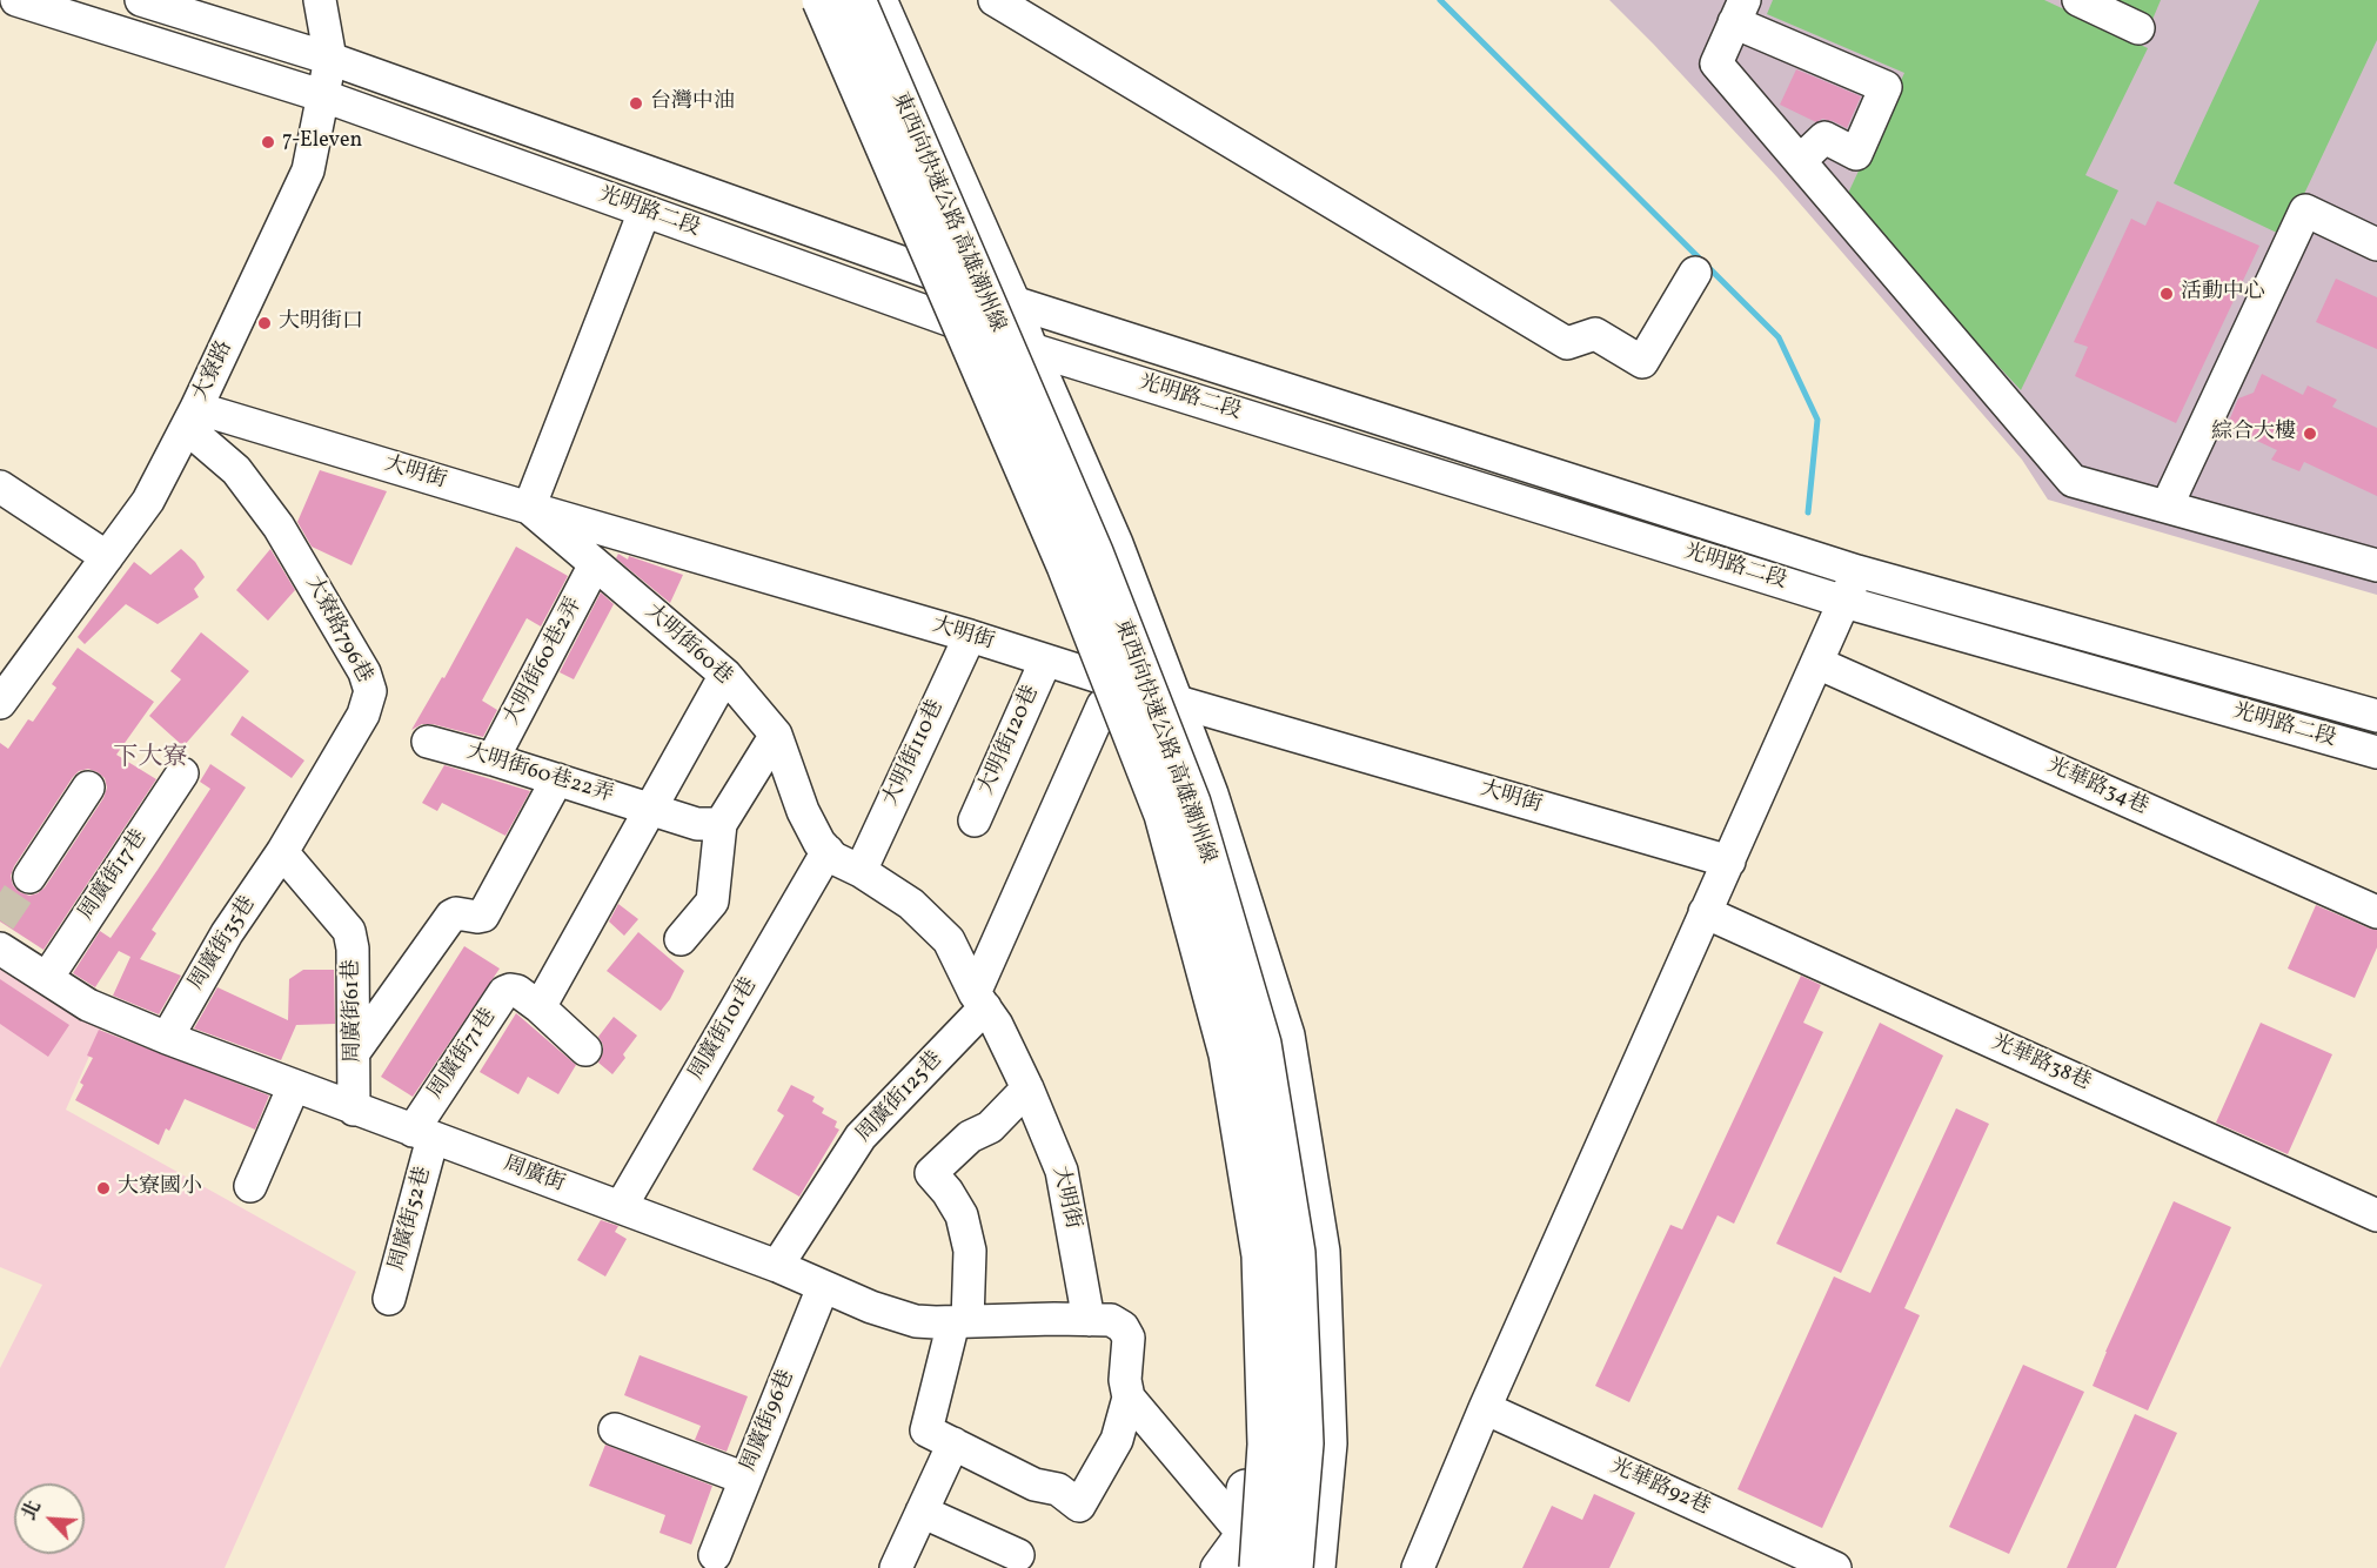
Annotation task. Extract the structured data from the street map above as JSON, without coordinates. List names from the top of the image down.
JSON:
{
  "streets": {
    "main road": ["東西向快速公路 高雄潮州線"],
    "street": [
      "光明路二段",
      "大寮路",
      "大明街",
      "大寮路796巷",
      "大明街60巷",
      "大明街60巷2弄",
      "大明街120巷",
      "大明街110巷",
      "大明街60巷22弄",
      "光華路34巷",
      "周廣街17巷",
      "周廣街35巷",
      "周廣街61巷",
      "周廣街101巷",
      "周廣街71巷",
      "光華路38巷",
      "周廣街125巷",
      "周廣街",
      "周廣街52巷",
      "周廣街96巷",
      "光華路92巷"
    ]
  },
  "crossings": [
    ["光明路二段", "大寮路"],
    ["大寮路", "大明街"],
    ["大寮路", "大寮路796巷"],
    ["大明街", "大寮路796巷"],
    ["大明街", "大明街60巷"],
    ["大明街", "大明街120巷"],
    ["大明街", "大明街110巷"],
    ["大明街", "周廣街125巷"],
    ["大明街", "周廣街"],
    ["大寮路796巷", "周廣街35巷"],
    ["大寮路796巷", "周廣街61巷"],
    ["大明街60巷", "大明街60巷2弄"],
    ["大明街60巷", "大明街110巷"],
    ["大明街60巷", "周廣街101巷"],
    ["大明街60巷", "周廣街125巷"],
    ["大明街60巷2弄", "大明街60巷22弄"],
    ["周廣街17巷", "周廣街"],
    ["周廣街35巷", "周廣街61巷"],
    ["周廣街35巷", "周廣街"],
    ["周廣街61巷", "周廣街"],
    ["周廣街101巷", "周廣街"],
    ["周廣街71巷", "周廣街"],
    ["周廣街71巷", "周廣街52巷"],
    ["周廣街125巷", "周廣街"],
    ["周廣街", "周廣街52巷"],
    ["周廣街", "周廣街96巷"]
  ],
  "districts": ["下大寮"],
  "places": [
    "台灣中油",
    "7-Eleven",
    "活動中心",
    "大明街口",
    "綜合大樓",
    "大寮國小"
  ],
  "north": "top left"
}
